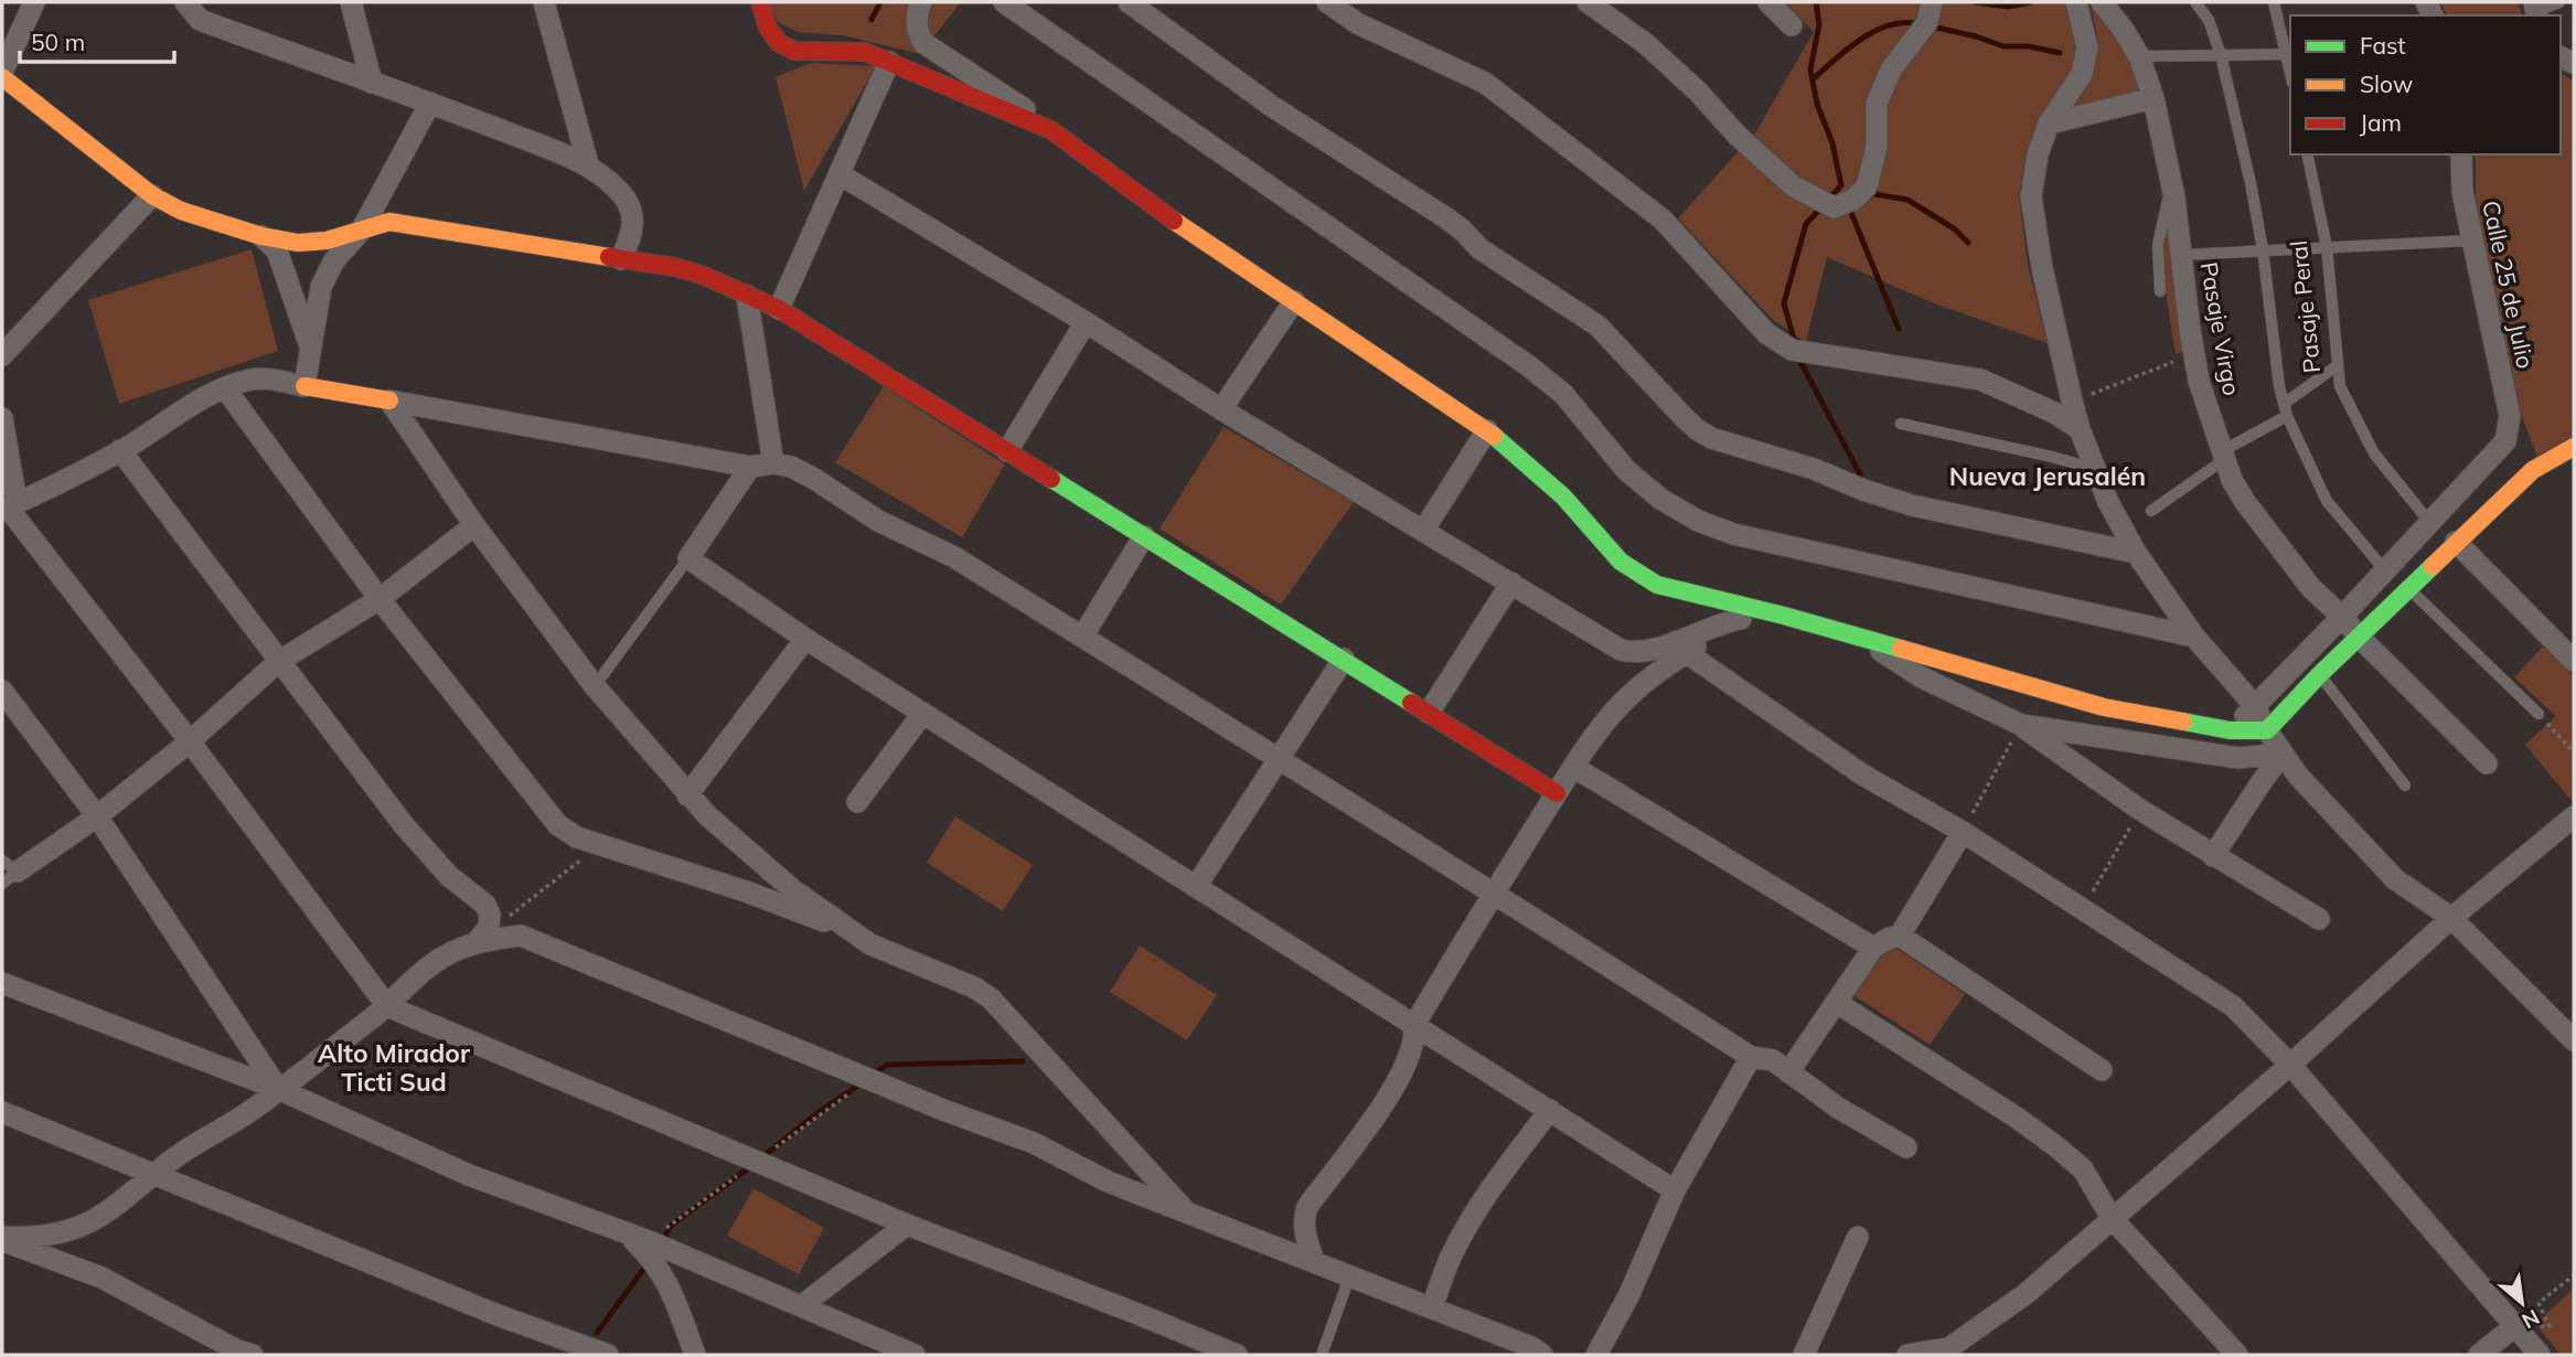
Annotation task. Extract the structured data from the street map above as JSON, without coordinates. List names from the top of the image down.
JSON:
{
  "streets": {
    "street": ["Calle 25 de Julio", "Pasaje Virgo"],
    "lane": ["Pasaje Peral"]
  },
  "crossings": [
    ["Calle 25 de Julio", "Pasaje Peral"]
  ],
  "districts": ["Nueva Jerusalén", "Alto Mirador Ticti Sud"],
  "legend": ["Fast", "Slow", "Jam"],
  "scale_bar": "50 m",
  "north": "bottom right"
}
